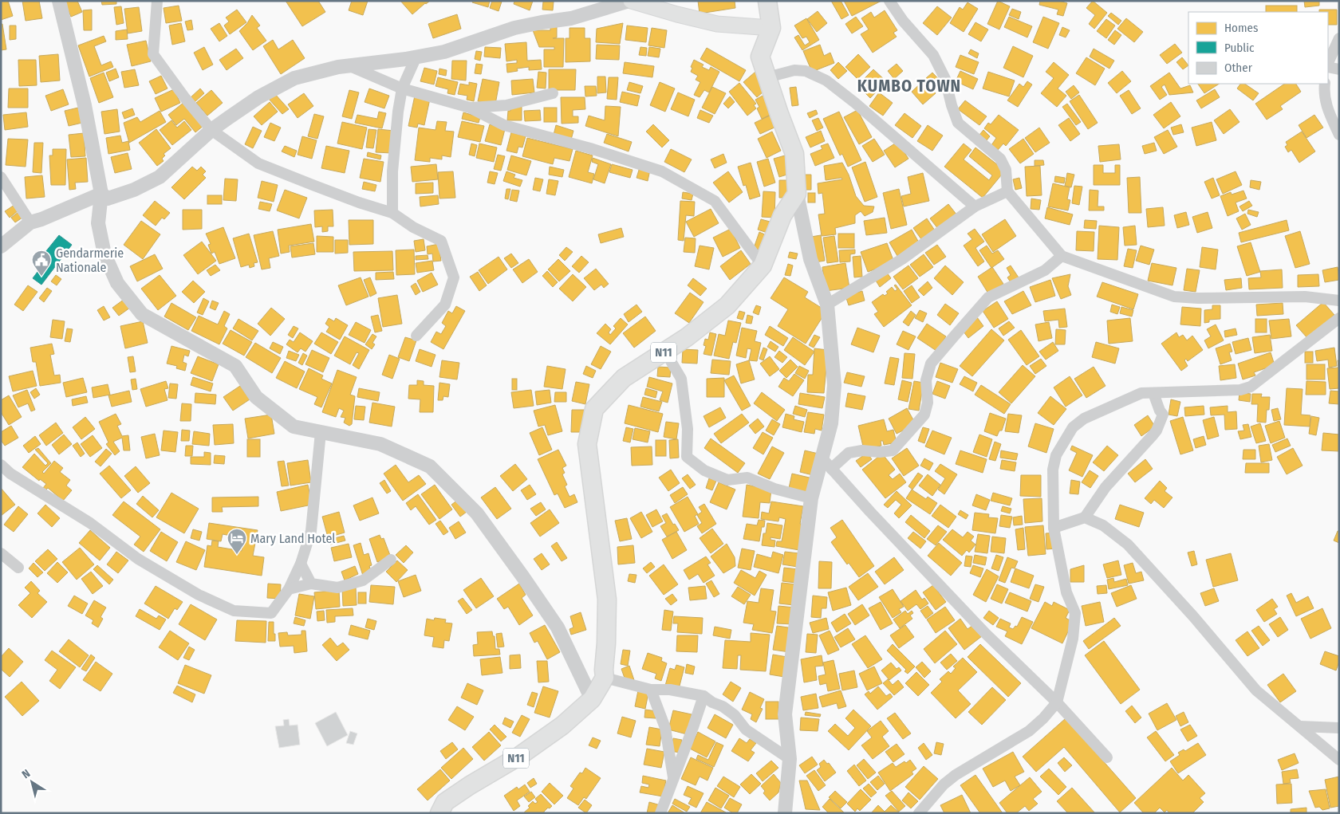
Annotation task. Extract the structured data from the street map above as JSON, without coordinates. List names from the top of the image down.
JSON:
{
  "streets": {
    "highway": ["N11"]
  },
  "districts": ["KUMBO TOWN"],
  "places": {
    "public building": ["Gendarmerie Nationale"],
    "hotel": ["Mary Land Hotel"]
  },
  "legend": ["Homes", "Public", "Other"],
  "north": "top left"
}
